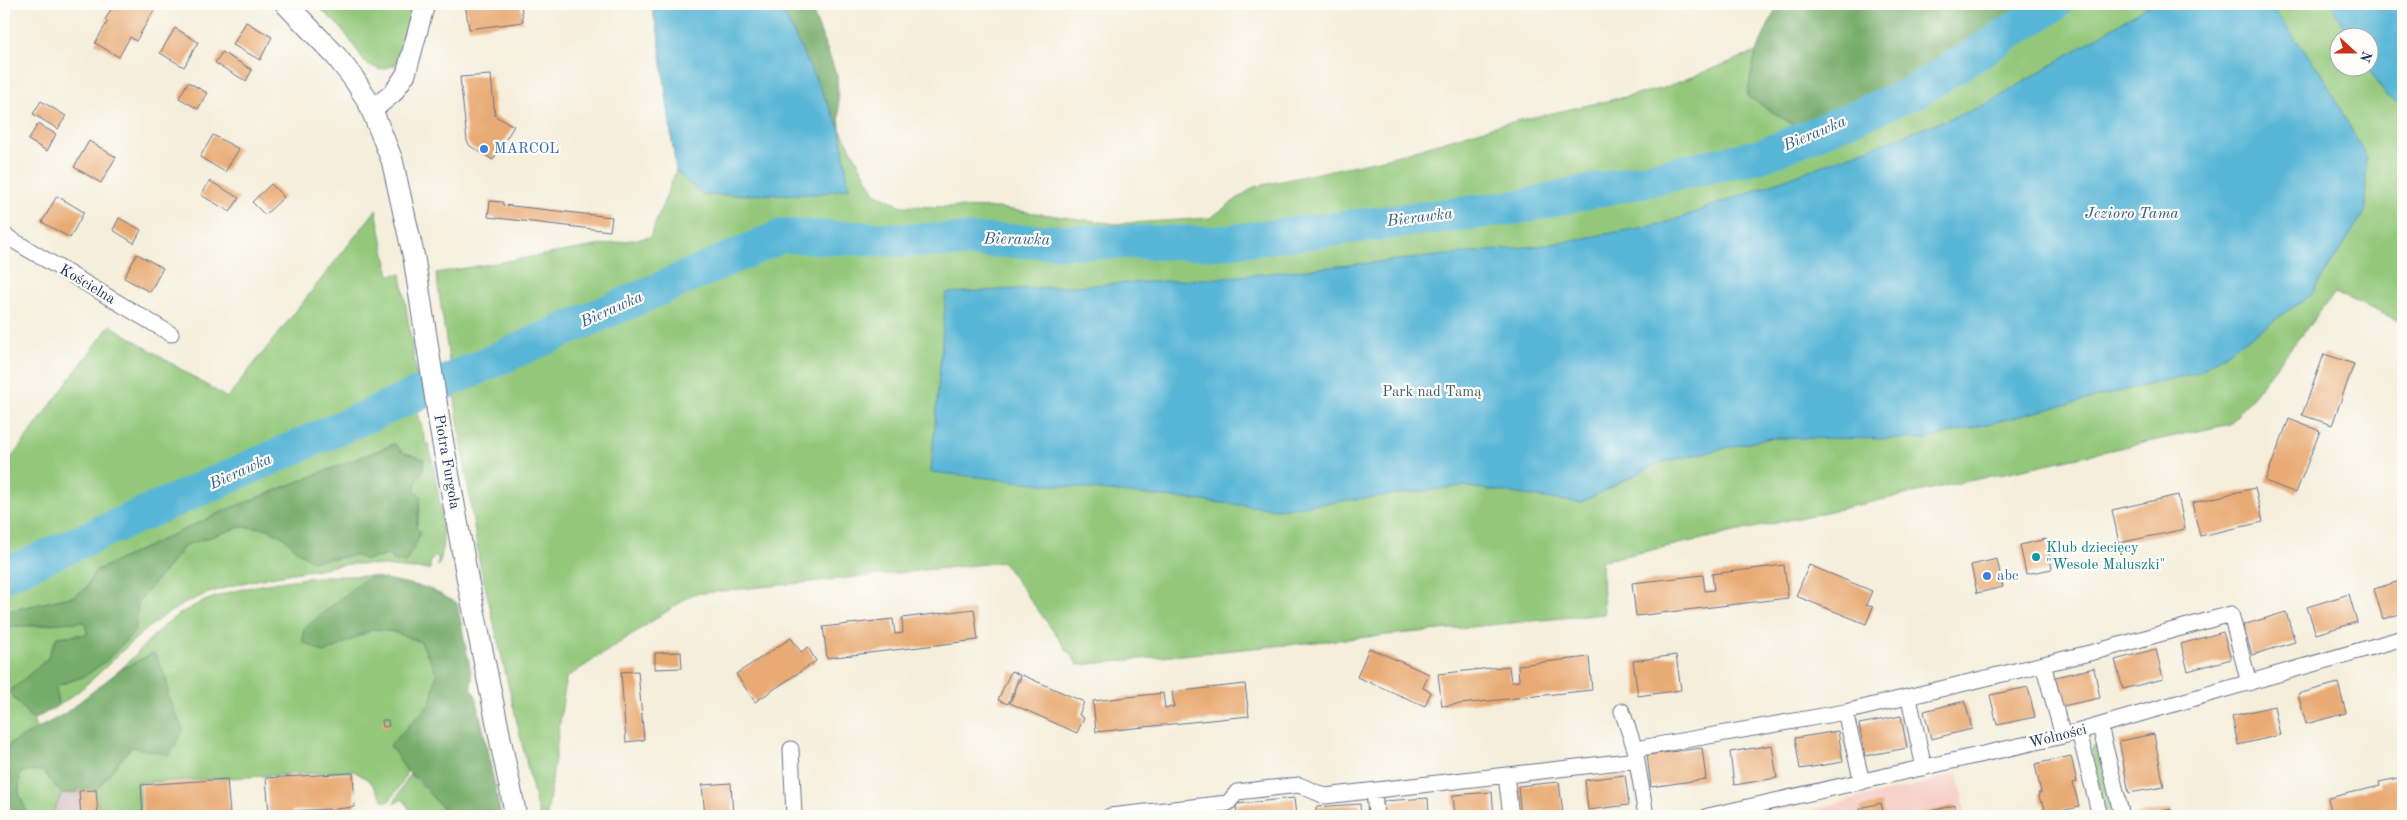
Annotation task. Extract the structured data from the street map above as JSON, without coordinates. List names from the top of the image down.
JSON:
{
  "streets": {
    "main road": ["Piotra Furgoła"],
    "street": ["Kościelna", "Wolności"]
  },
  "water": ["Bierawka", "Jezioro Tama"],
  "parks": ["Park nad Tamą"],
  "places": ["MARCOL", "Klub dziecięcy \"Wesołe Maluszki\"", "abc"],
  "north": "right"
}
